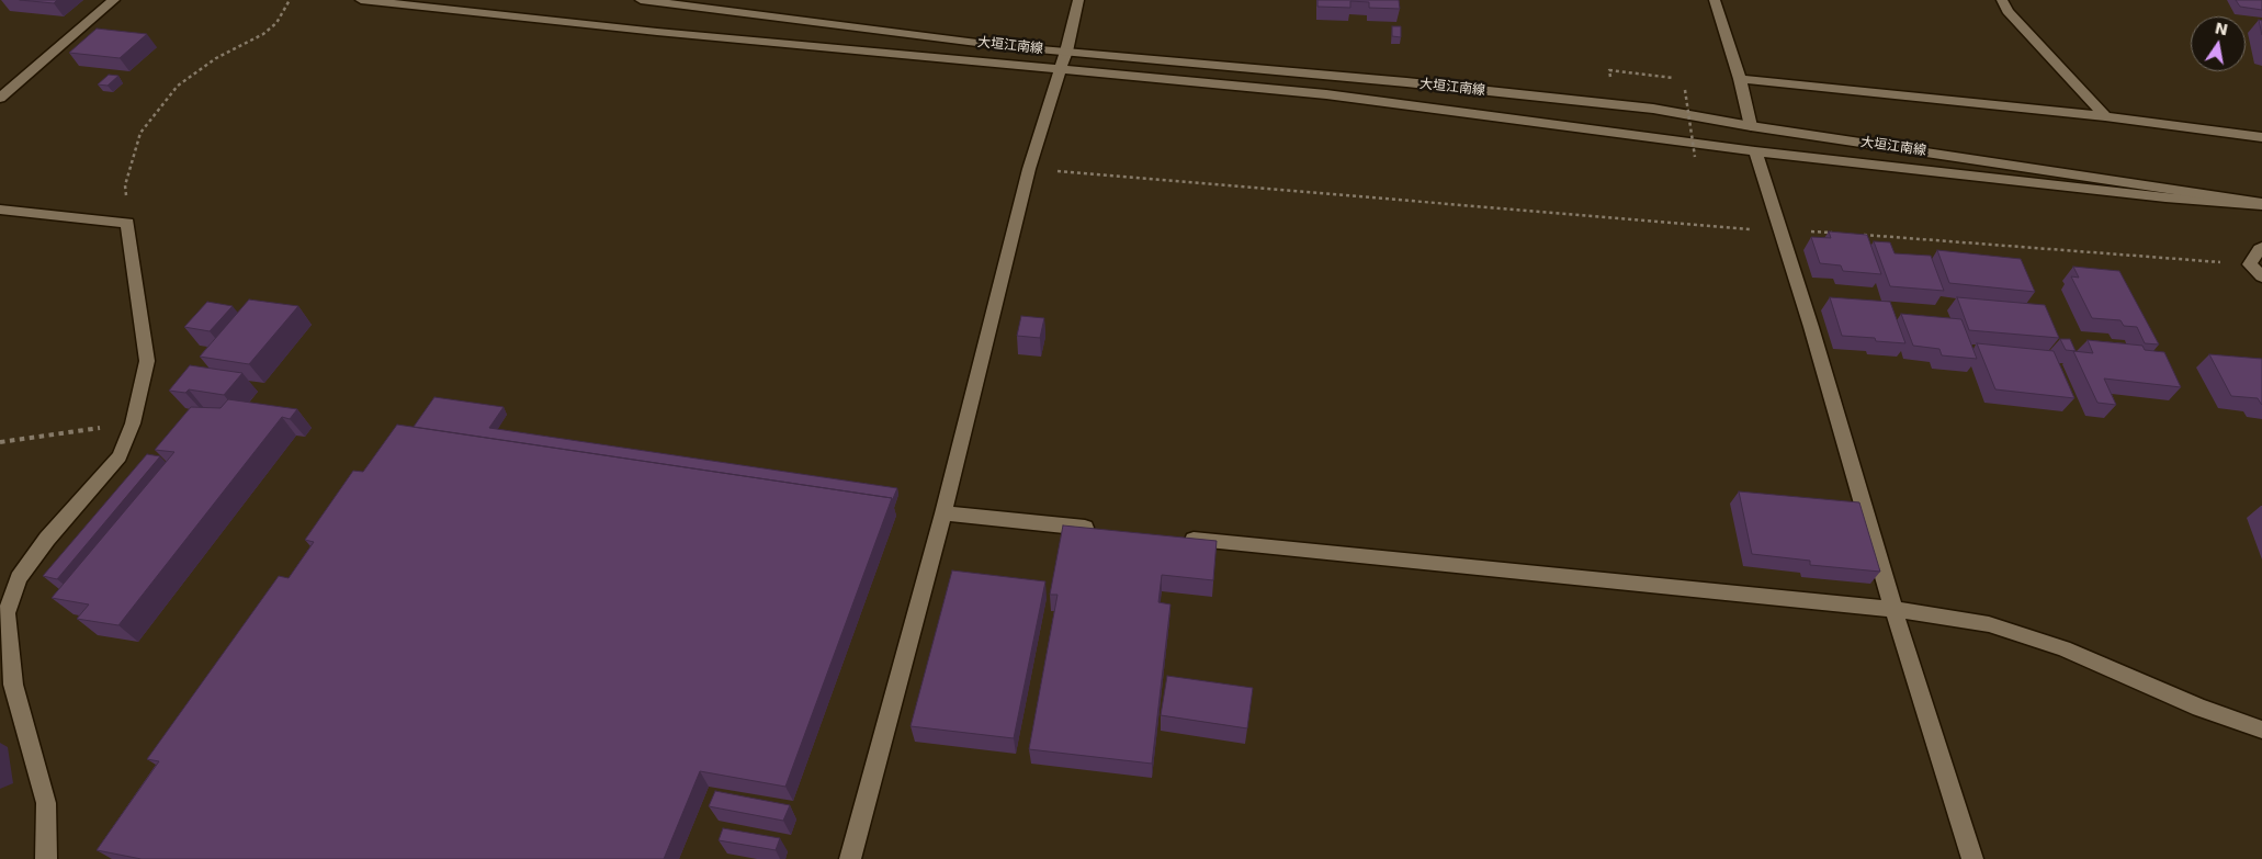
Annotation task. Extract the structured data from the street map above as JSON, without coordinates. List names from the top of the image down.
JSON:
{
  "streets": {
    "street": ["大垣江南線"]
  },
  "north": "top"
}
